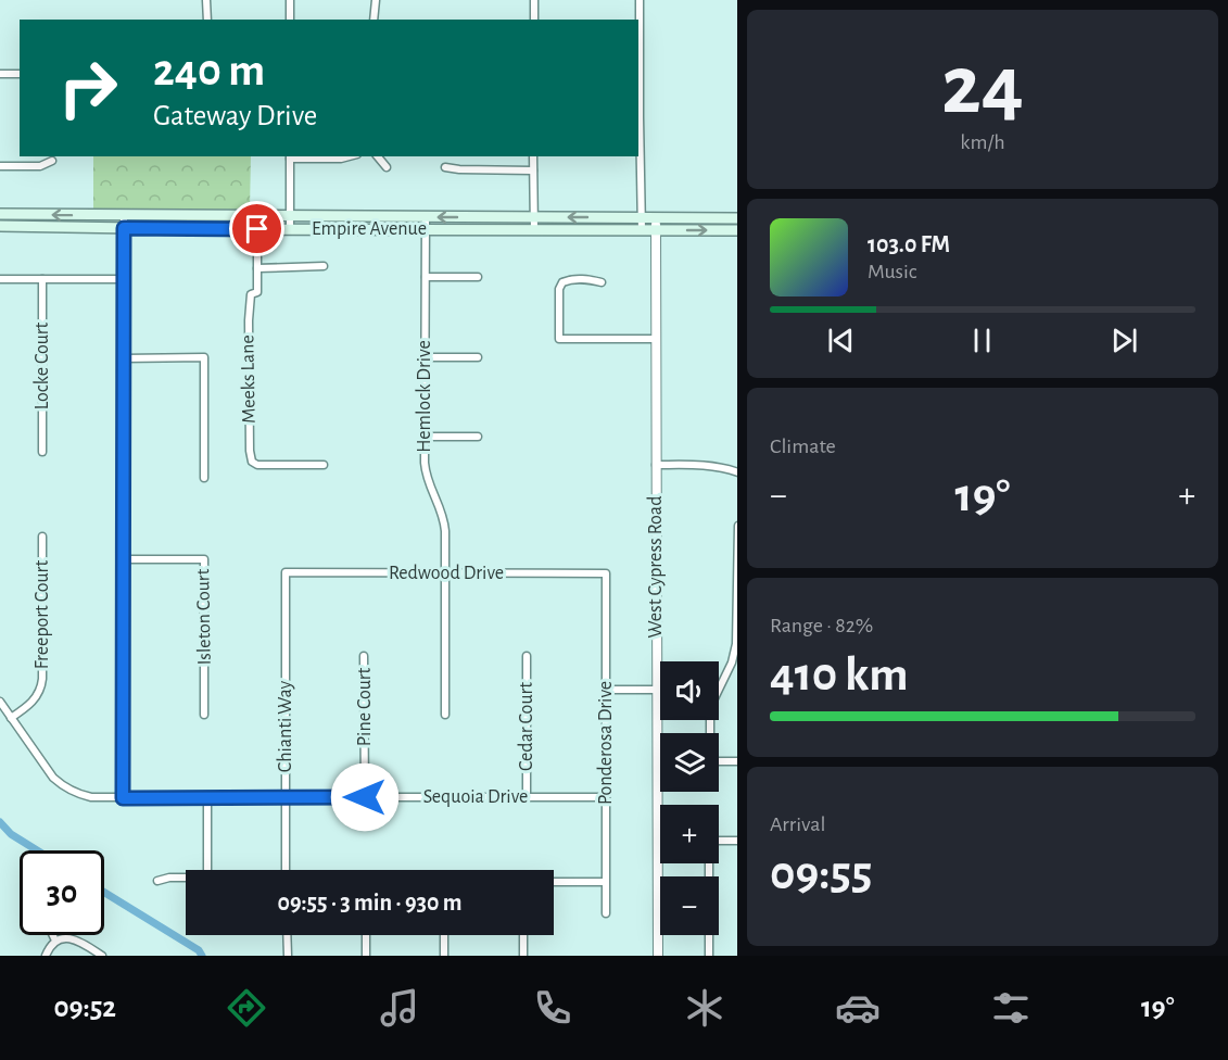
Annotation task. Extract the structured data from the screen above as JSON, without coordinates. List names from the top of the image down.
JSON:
{
  "streets": {
    "main road": ["Empire Avenue"],
    "street": [
      "Locke Court",
      "Meeks Lane",
      "Hemlock Drive",
      "West Cypress Road",
      "Redwood Drive",
      "Freeport Court",
      "Isleton Court",
      "Pine Court",
      "Chianti Way",
      "Cedar Court",
      "Ponderosa Drive",
      "Sequoia Drive"
    ]
  },
  "crossings": [
    ["Empire Avenue", "Meeks Lane"],
    ["Empire Avenue", "Hemlock Drive"],
    ["Empire Avenue", "West Cypress Road"],
    ["Hemlock Drive", "Redwood Drive"],
    ["Redwood Drive", "Chianti Way"],
    ["Redwood Drive", "Ponderosa Drive"],
    ["Freeport Court", "Sequoia Drive"],
    ["Pine Court", "Sequoia Drive"],
    ["Chianti Way", "Sequoia Drive"],
    ["Cedar Court", "Sequoia Drive"],
    ["Ponderosa Drive", "Sequoia Drive"]
  ],
  "page": {
    "tile": [
      ["24", "km/h"],
      "Climate",
      ["Range · 82%", "410 km"],
      ["Arrival", "09:55"]
    ],
    "turn": ["240 m", "Gateway Drive"],
    "song": ["103.0 FM", "Music"],
    "heat": ["−", "19°", "+"],
    "map_buttons": ["+", "−"],
    "limit": "30",
    "trip": "09:55 · 3 min · 930 m",
    "tabs": ["09:52", "19°"]
  }
}
